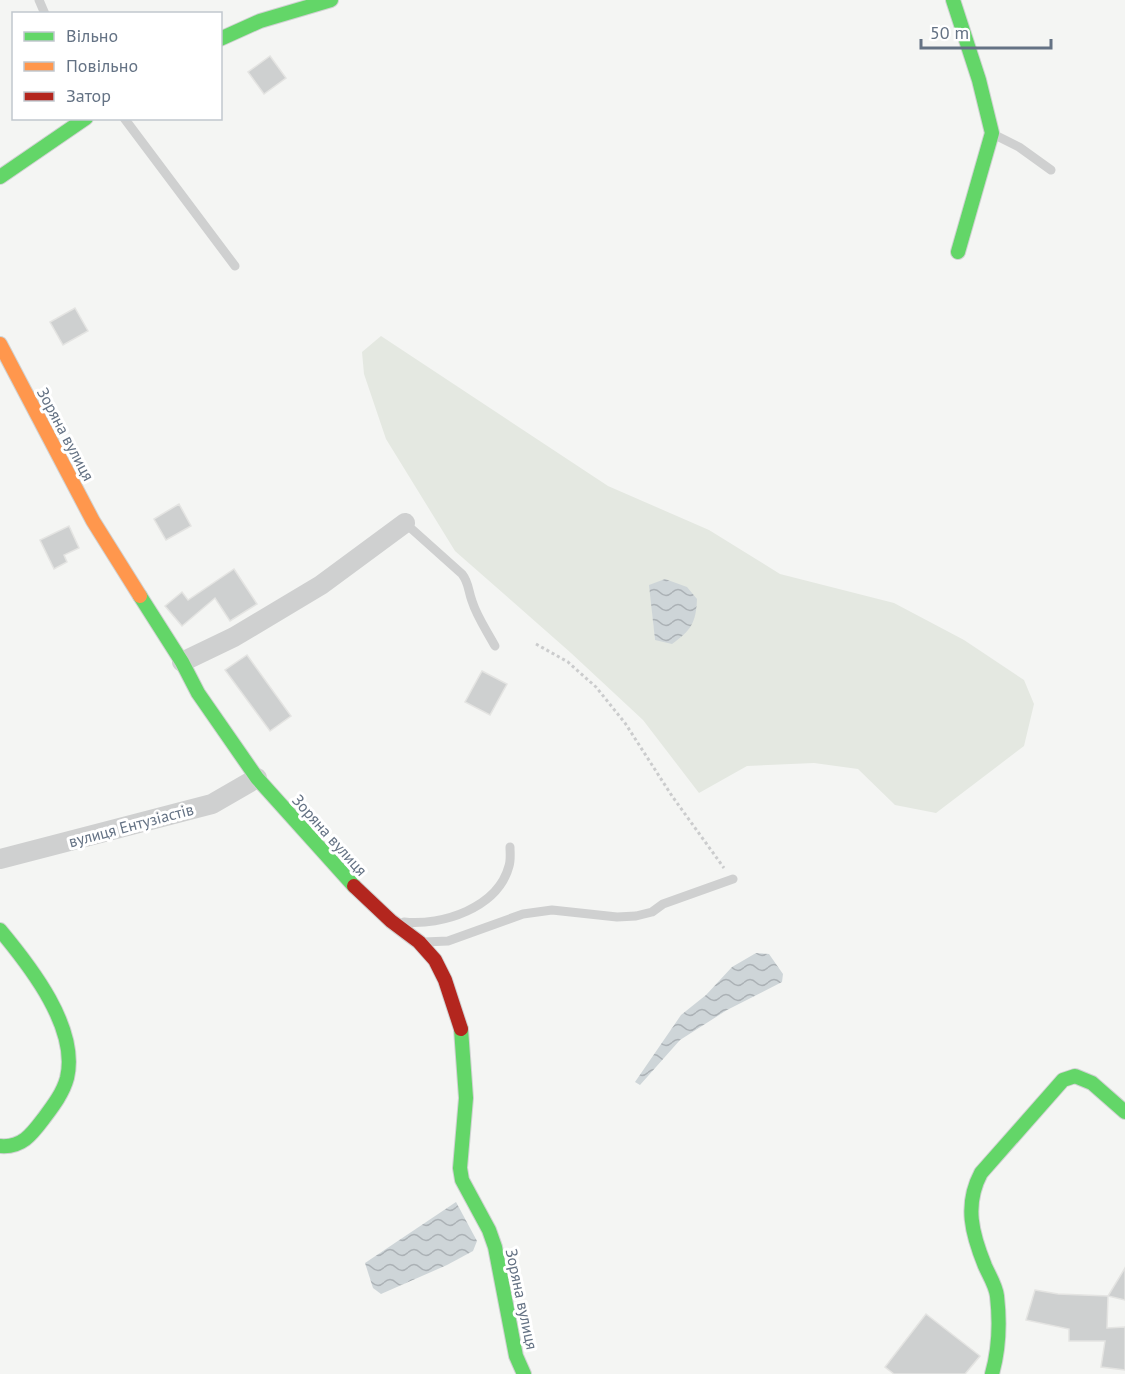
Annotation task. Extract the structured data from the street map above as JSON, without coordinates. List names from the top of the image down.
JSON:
{
  "streets": {
    "street": ["Зоряна вулиця", "вулиця Ентузіастів"]
  },
  "crossings": [
    ["Зоряна вулиця", "вулиця Ентузіастів"]
  ],
  "legend": ["Вільно", "Повільно", "Затор"],
  "scale_bar": "50 m"
}
